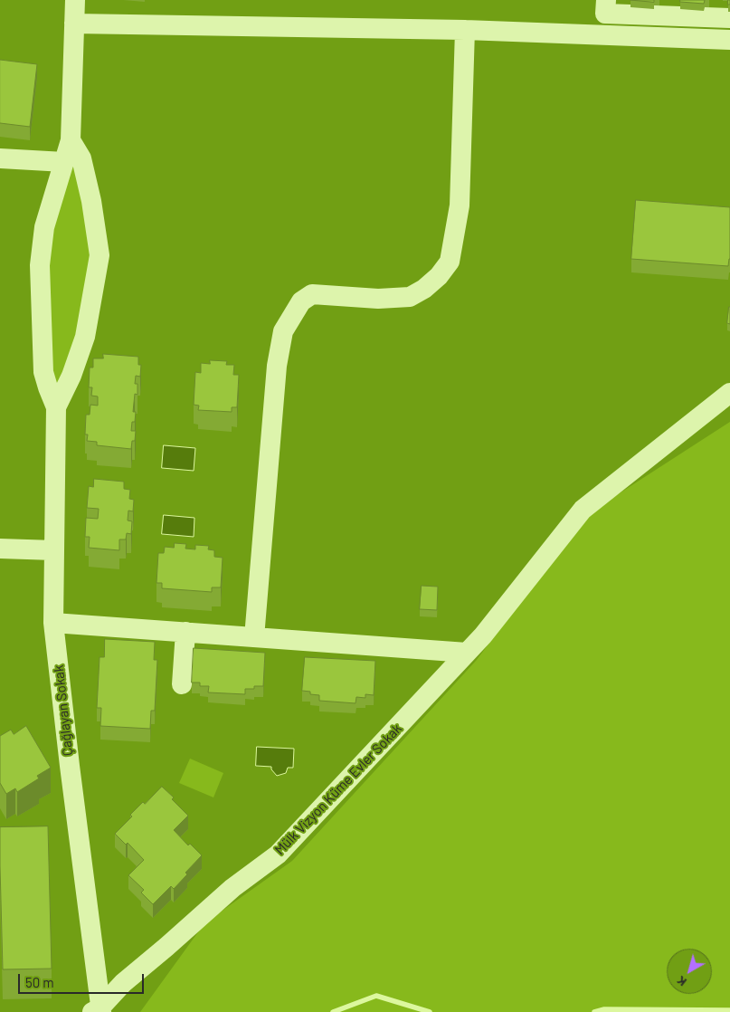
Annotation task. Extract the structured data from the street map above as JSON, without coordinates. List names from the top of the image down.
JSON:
{
  "streets": {
    "street": ["Çağlayan Sokak", "Mülk Vizyon Küme Evler Sokak"]
  },
  "crossings": [
    ["Çağlayan Sokak", "Mülk Vizyon Küme Evler Sokak"]
  ],
  "scale_bar": "50 m",
  "north": "bottom left"
}
